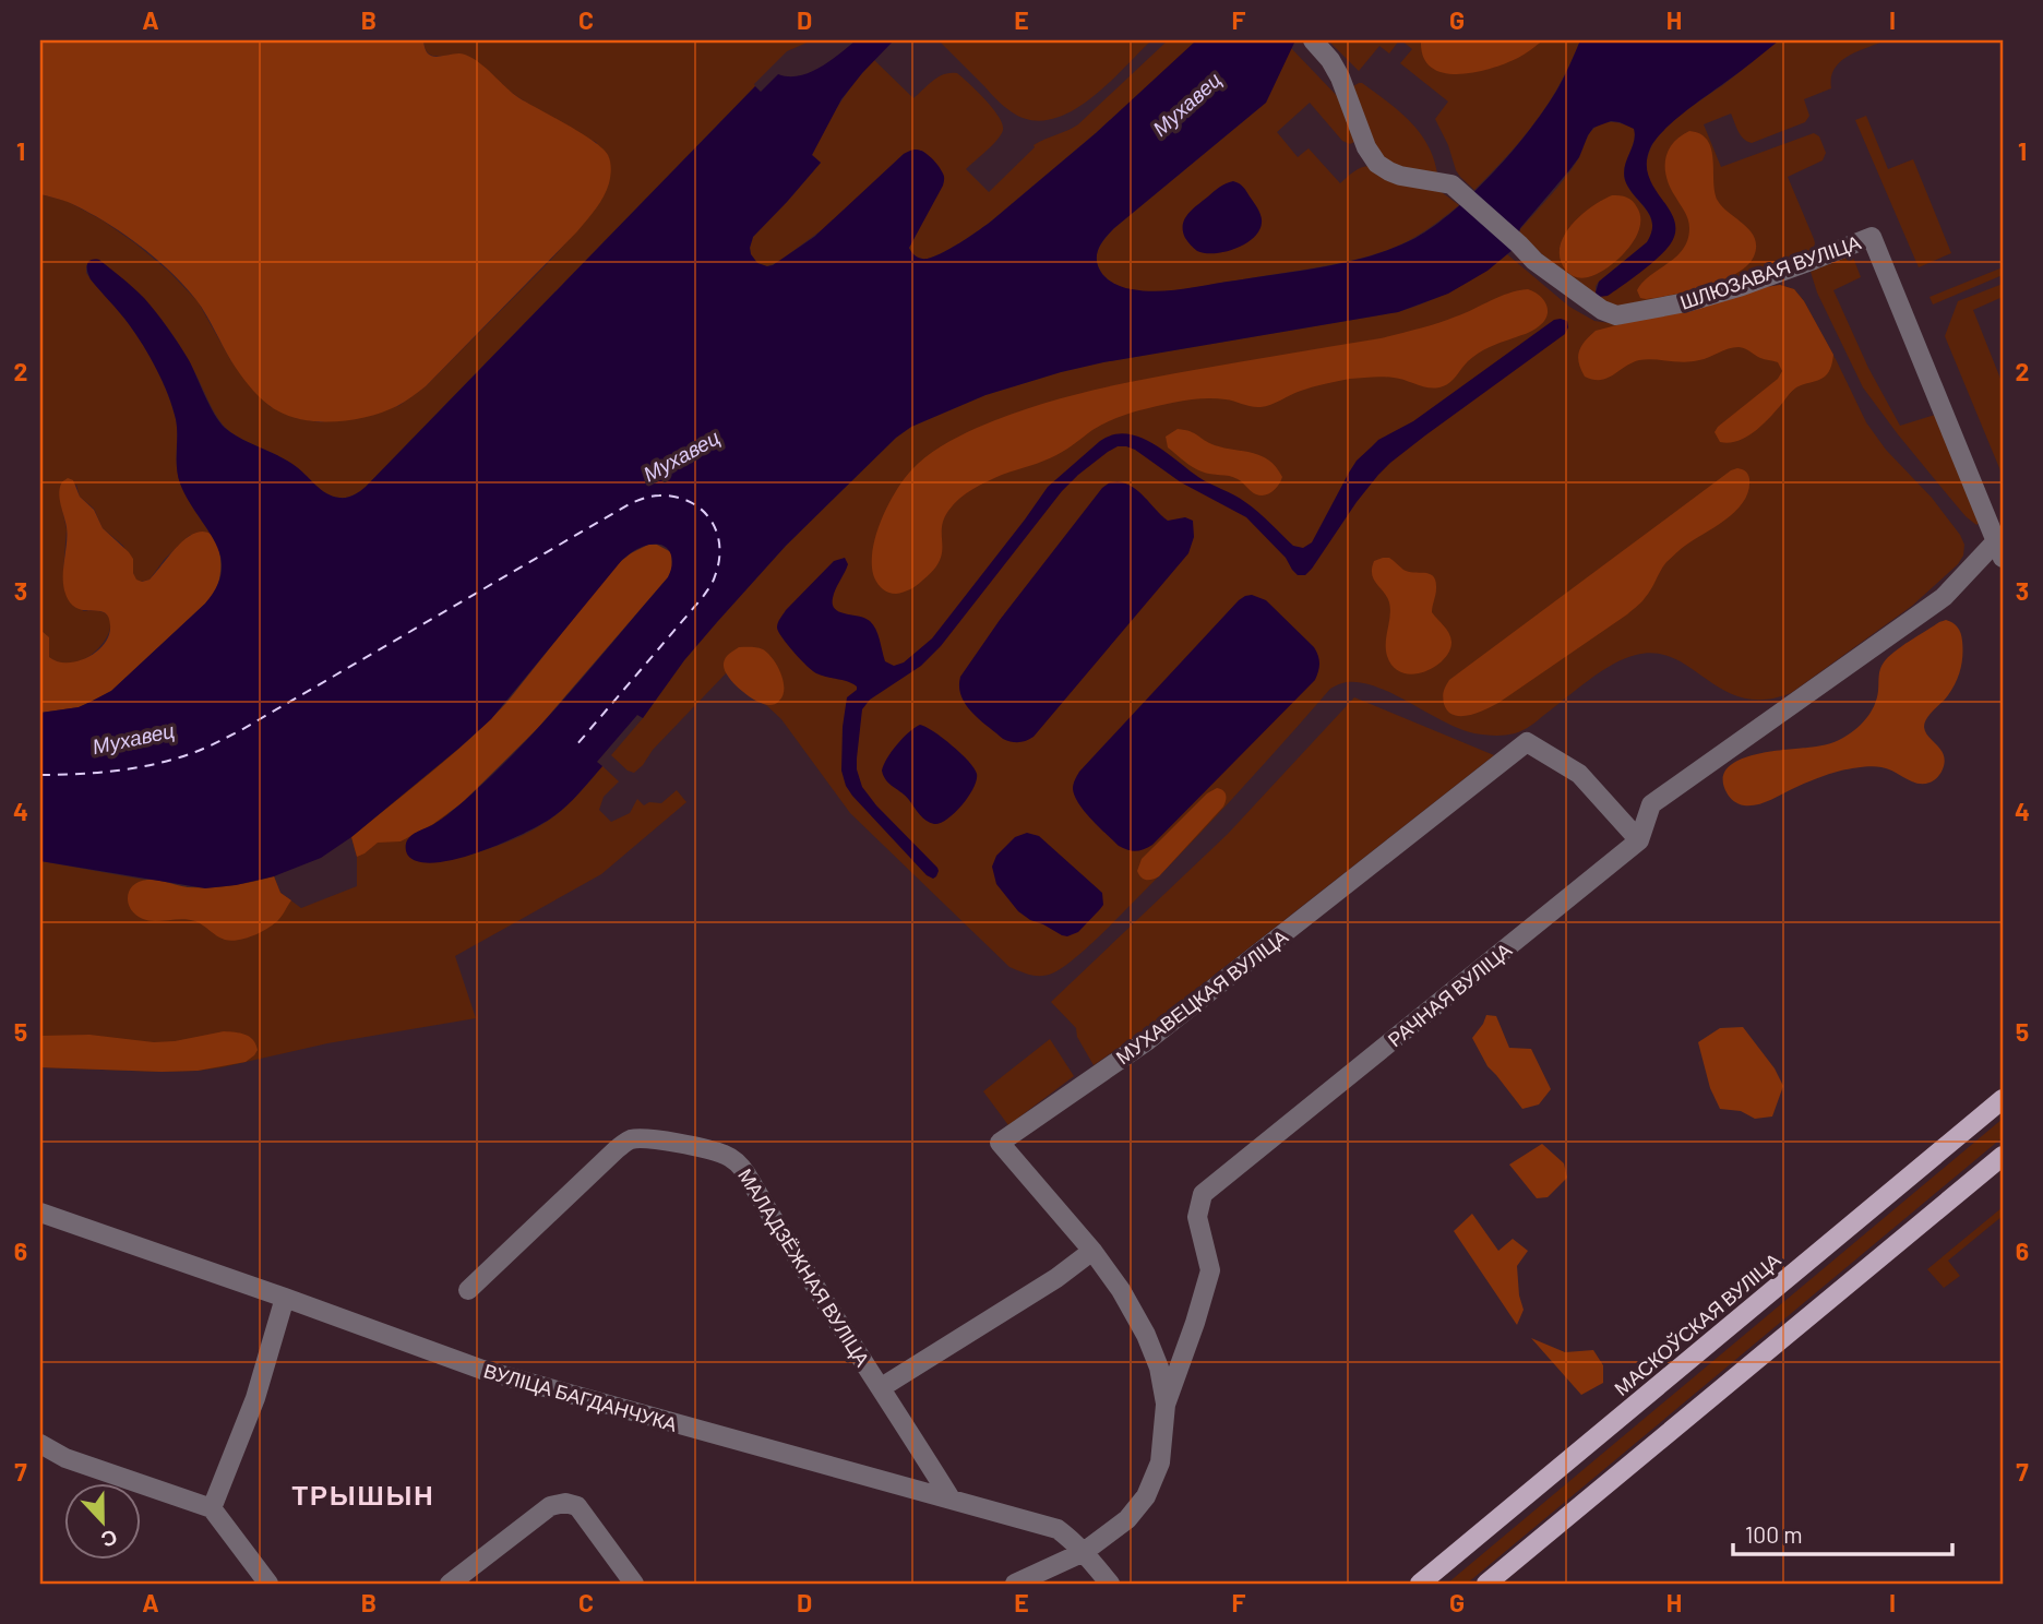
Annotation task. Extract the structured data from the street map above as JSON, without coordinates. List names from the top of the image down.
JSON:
{
  "streets": {
    "main road": ["МАСКОЎСКАЯ ВУЛІЦА"],
    "street": [
      "ШЛЮЗАВАЯ ВУЛІЦА",
      "РАЧНАЯ ВУЛІЦА",
      "МУХАВЕЦКАЯ ВУЛІЦА",
      "МАЛАДЗЁЖНАЯ ВУЛІЦА",
      "ВУЛІЦА БАГДАНЧУКА"
    ]
  },
  "crossings": [
    ["РАЧНАЯ ВУЛІЦА", "МУХАВЕЦКАЯ ВУЛІЦА"],
    ["РАЧНАЯ ВУЛІЦА", "ВУЛІЦА БАГДАНЧУКА"],
    ["МАЛАДЗЁЖНАЯ ВУЛІЦА", "ВУЛІЦА БАГДАНЧУКА"]
  ],
  "districts": ["ТРЫШЫН"],
  "water": ["Мухавец"],
  "scale_bar": "100 m",
  "north": "bottom",
  "grid": {
    "columns": [
      "A",
      "B",
      "C",
      "D",
      "E",
      "F",
      "G",
      "H",
      "I"
    ],
    "rows": [
      "1",
      "2",
      "3",
      "4",
      "5",
      "6",
      "7"
    ]
  }
}
